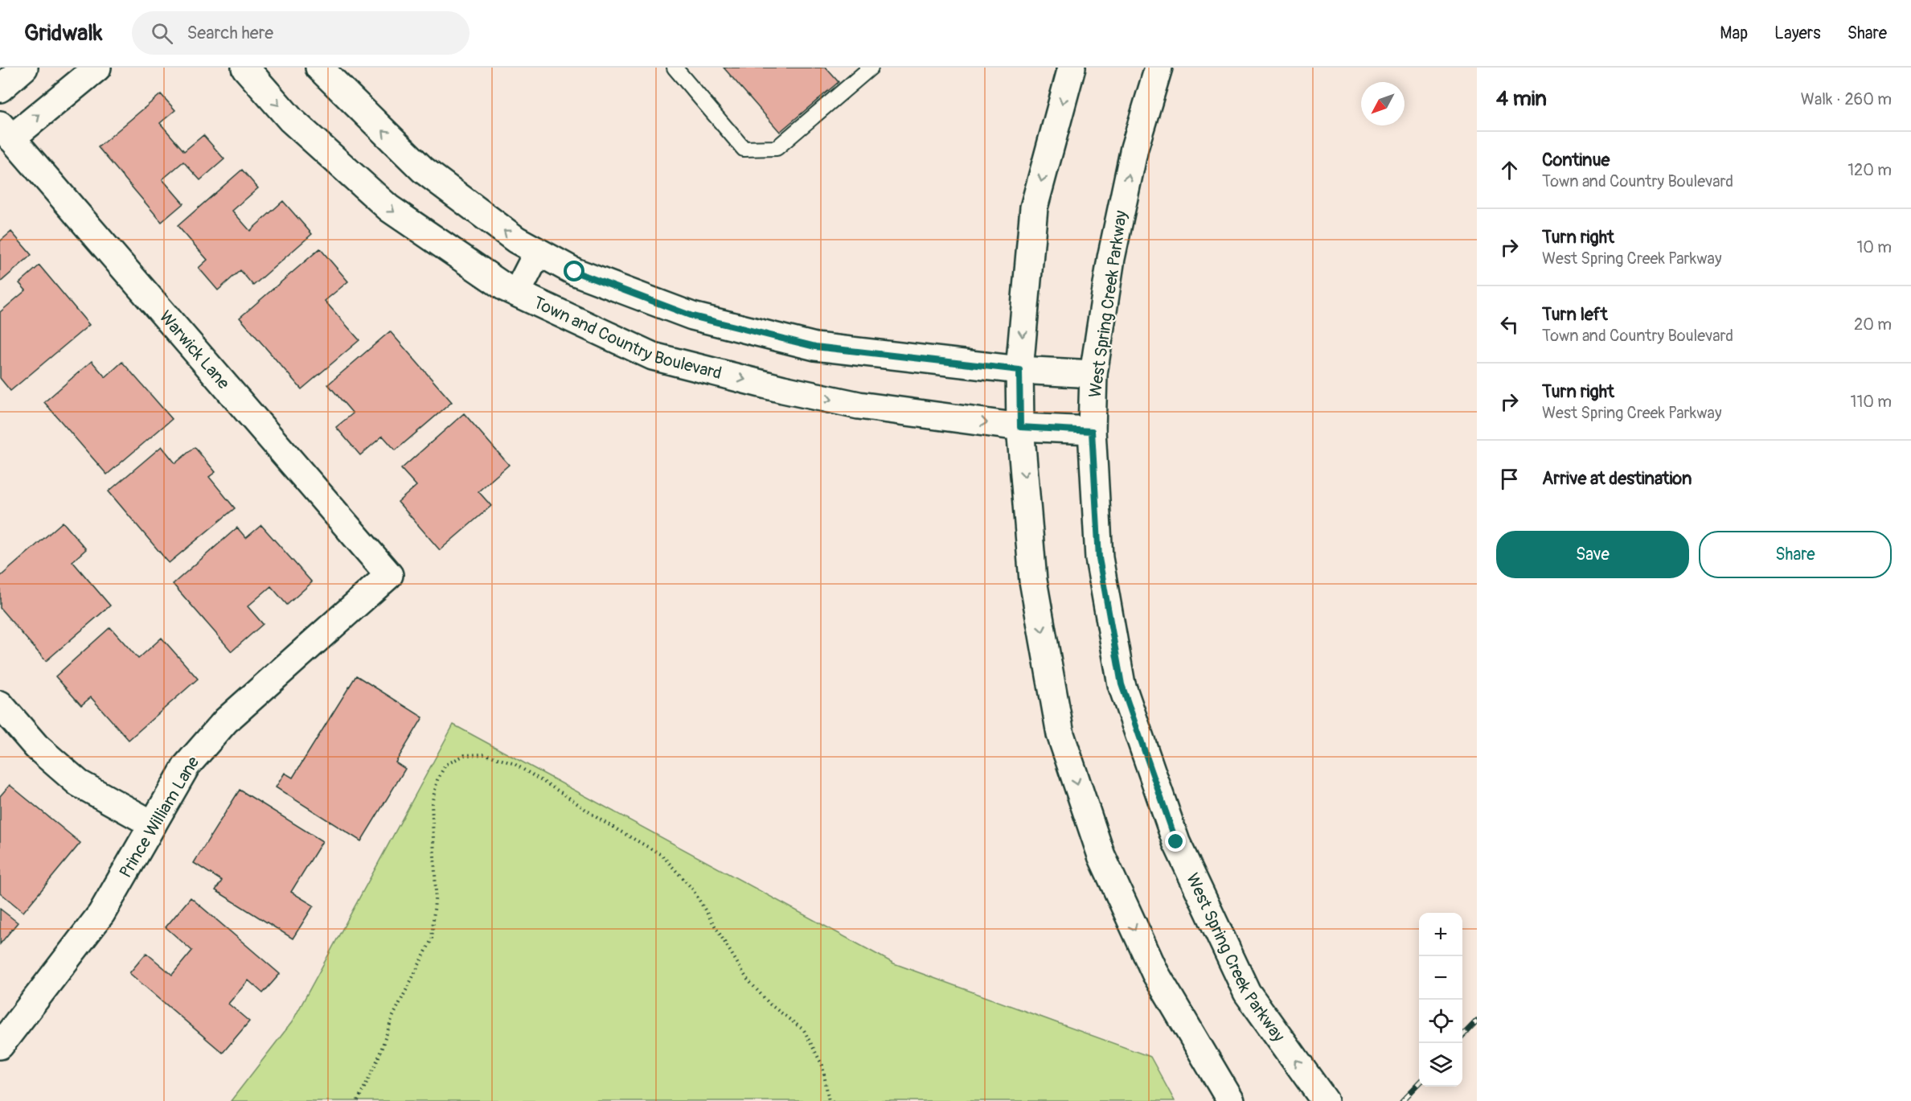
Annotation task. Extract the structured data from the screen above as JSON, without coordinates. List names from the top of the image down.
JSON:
{
  "streets": {
    "main road": [
      "West Spring Creek Parkway",
      "Town and Country Boulevard",
      "Warwick Lane",
      "Prince William Lane"
    ]
  },
  "crossings": [
    ["West Spring Creek Parkway", "Town and Country Boulevard"],
    ["Warwick Lane", "Prince William Lane"]
  ],
  "north": "bottom left",
  "page": {
    "header": "Gridwalk",
    "search": "Search here",
    "nav": ["Map", "Layers", "Share"],
    "heading": ["4 min", "Walk · 260 m"],
    "list": [
      ["Continue", "Town and Country Boulevard", "120 m"],
      ["Turn right", "West Spring Creek Parkway", "10 m"],
      ["Turn left", "Town and Country Boulevard", "20 m"],
      ["Turn right", "West Spring Creek Parkway", "110 m"],
      "Arrive at destination"
    ],
    "buttons": ["Save", "Share"],
    "map_buttons": ["+", "−"]
  }
}
